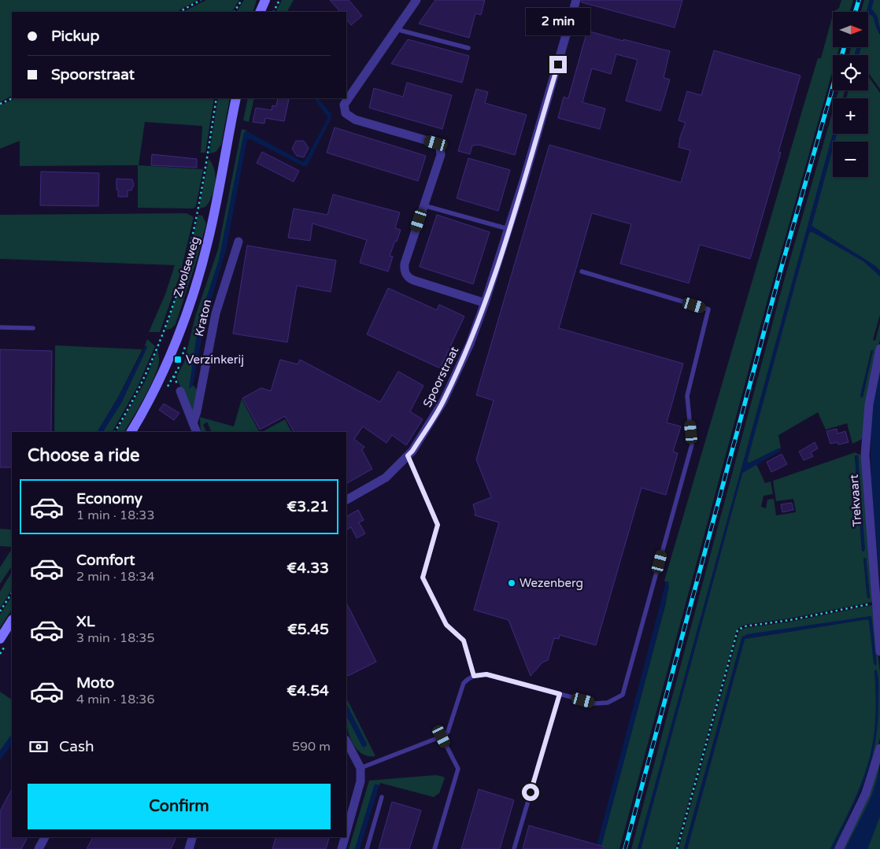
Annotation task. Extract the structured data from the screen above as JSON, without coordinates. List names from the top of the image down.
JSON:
{
  "streets": {
    "main road": ["Zwolseweg"],
    "street": ["Kraton", "Spoorstraat", "Trekvaart"]
  },
  "places": {
    "transit": ["Verzinkerij"],
    "other": ["Wezenberg"]
  },
  "north": "right",
  "page": {
    "bubble": "2 min",
    "map_buttons": ["+", "−"],
    "banner": ["Pickup", "Spoorstraat"],
    "heading": "Choose a ride",
    "list": [
      {
        "name": "Economy",
        "note": "1 min · 18:33",
        "value": "€3.21"
      },
      {
        "name": "Comfort",
        "note": "2 min · 18:34",
        "value": "€4.33"
      },
      {
        "name": "XL",
        "note": "3 min · 18:35",
        "value": "€5.45"
      },
      {
        "name": "Moto",
        "note": "4 min · 18:36",
        "value": "€4.54"
      }
    ],
    "pay": ["Cash", "590 m"],
    "buttons": "Confirm"
  }
}
